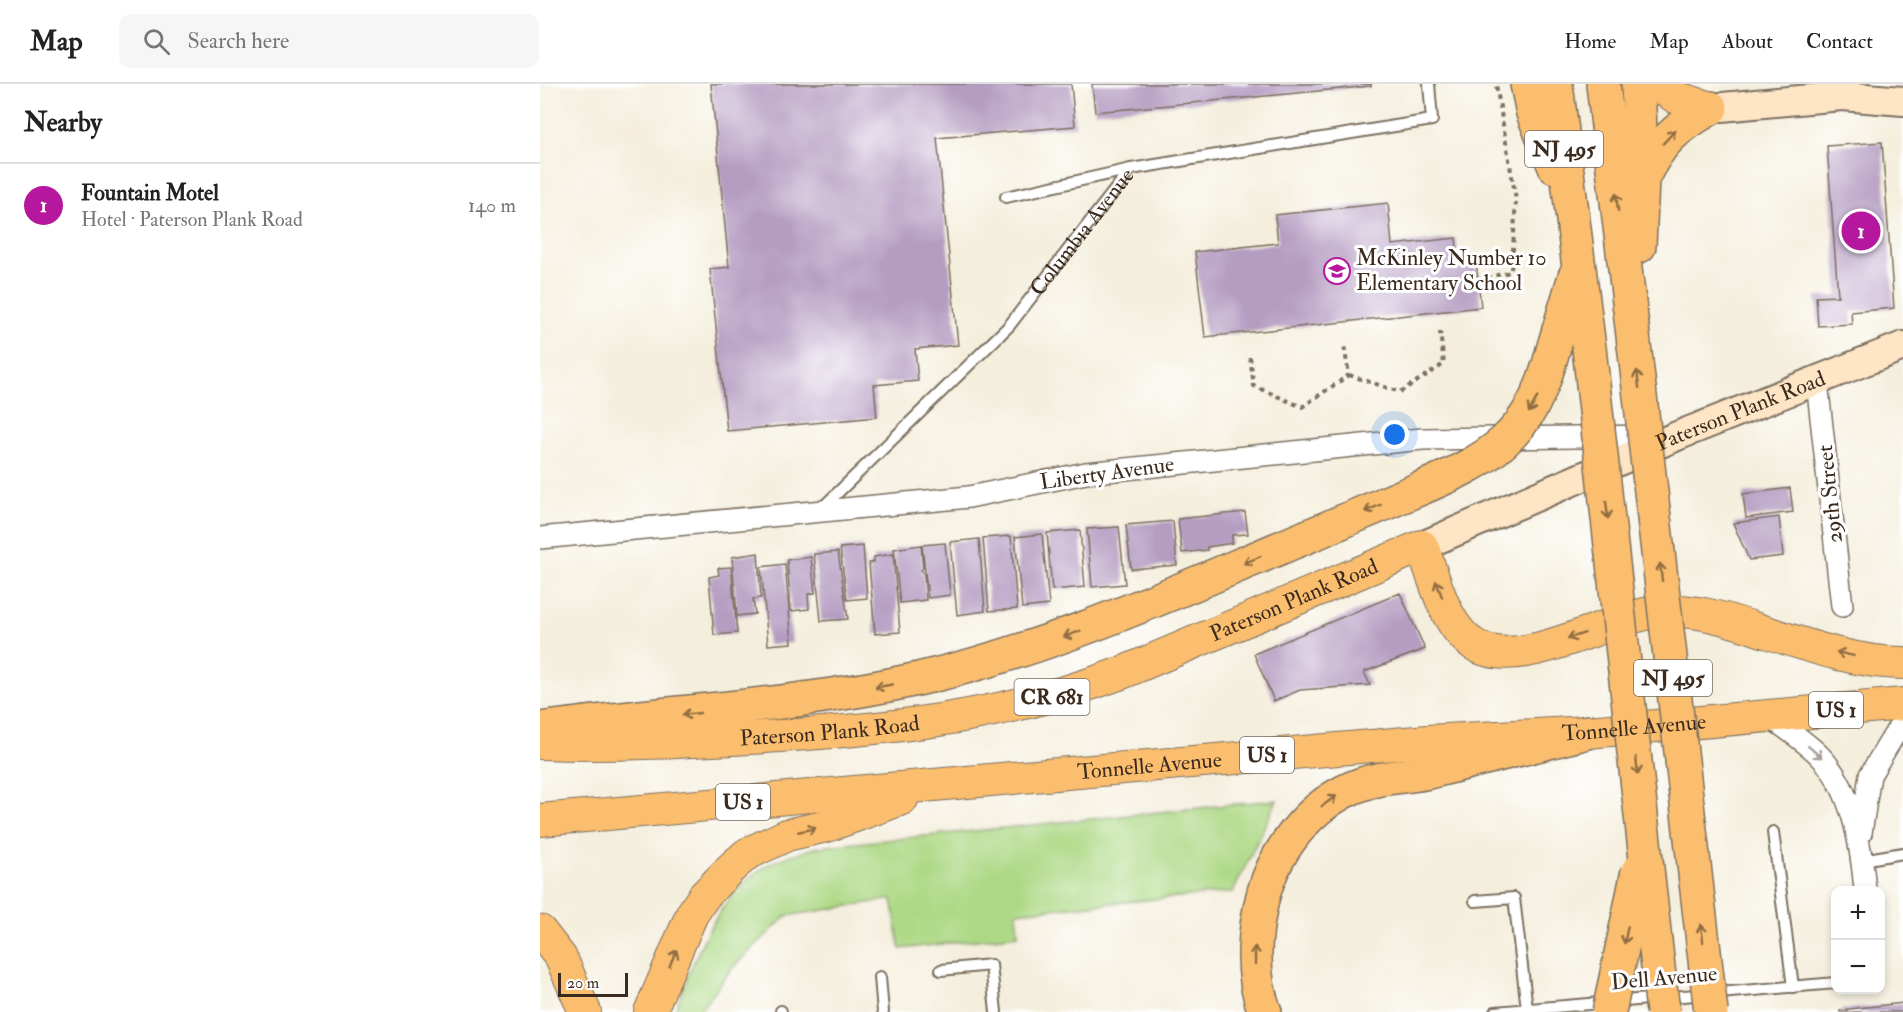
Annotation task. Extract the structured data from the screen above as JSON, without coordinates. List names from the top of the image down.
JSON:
{
  "streets": {
    "highway": ["NJ 495"],
    "main road": [
      "Paterson Plank Road",
      "CR 681",
      "US 1",
      "Tonnelle Avenue"
    ],
    "street": ["Liberty Avenue", "29th Street"],
    "lane": ["Columbia Avenue", "Dell Avenue"]
  },
  "crossings": [
    ["Columbia Avenue", "Liberty Avenue"],
    ["Paterson Plank Road", "Liberty Avenue"],
    ["Paterson Plank Road", "29th Street"]
  ],
  "places": {
    "school or university": ["McKinley Number 10 Elementary School"]
  },
  "scale_bar": "20 m",
  "page": {
    "header": "Map",
    "search": "Search here",
    "nav": [
      "Home",
      "Map",
      "About",
      "Contact"
    ],
    "heading": "Nearby",
    "list": [
      {
        "mark": "1",
        "name": "Fountain Motel",
        "note": "Hotel · Paterson Plank Road",
        "value": "140 m"
      }
    ],
    "pins": "1",
    "map_buttons": ["+", "−"],
    "scale": "20 m"
  }
}
